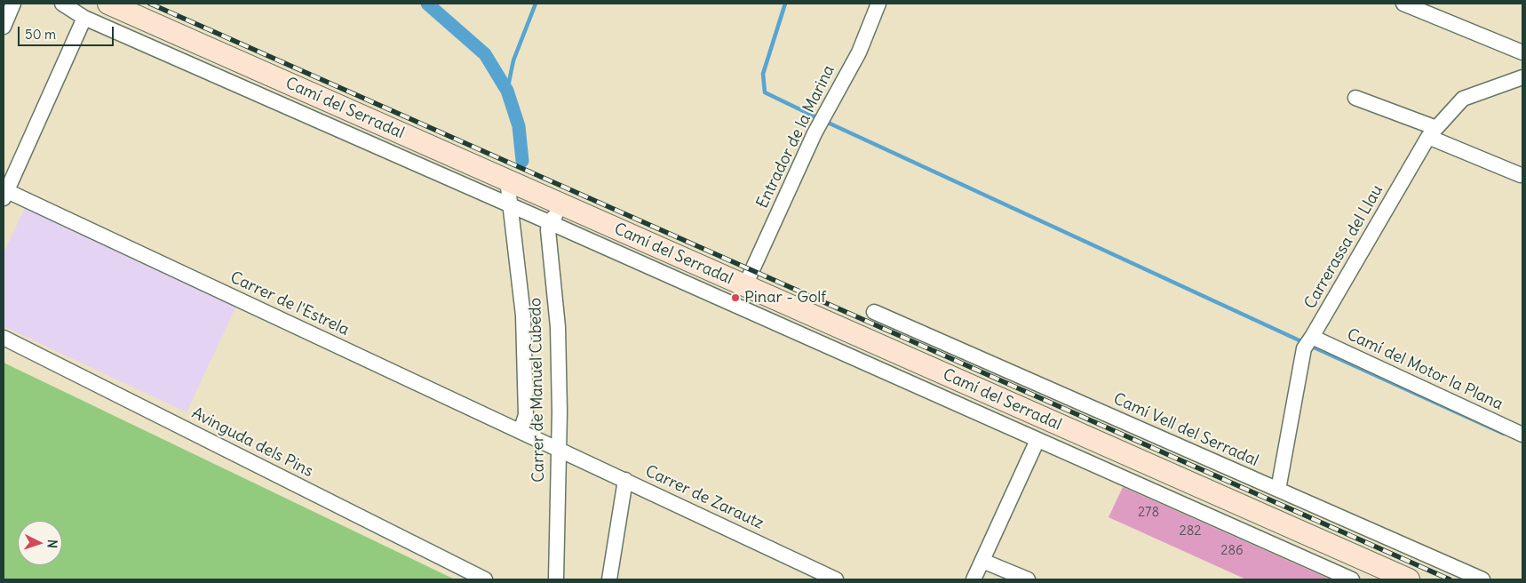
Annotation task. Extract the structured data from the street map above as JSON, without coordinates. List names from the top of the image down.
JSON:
{
  "streets": {
    "street": [
      "Camí del Serradal",
      "Entrador de la Marina",
      "Carrerassa del Llau",
      "Carrer de l'Estrela",
      "Camí del Motor la Plana",
      "Carrer de Manuel Cubedo",
      "Camí Vell del Serradal",
      "Avinguda dels Pins",
      "Carrer de Zarautz"
    ]
  },
  "crossings": [
    ["Camí del Serradal", "Entrador de la Marina"],
    ["Camí del Serradal", "Carrer de Manuel Cubedo"],
    ["Carrerassa del Llau", "Camí del Motor la Plana"],
    ["Carrerassa del Llau", "Camí Vell del Serradal"],
    ["Carrer de l'Estrela", "Carrer de Manuel Cubedo"],
    ["Carrer de l'Estrela", "Carrer de Zarautz"],
    ["Carrer de Manuel Cubedo", "Carrer de Zarautz"]
  ],
  "places": ["Pinar - Golf"],
  "house_numbers": ["278", "282", "286"],
  "scale_bar": "50 m",
  "north": "right"
}
